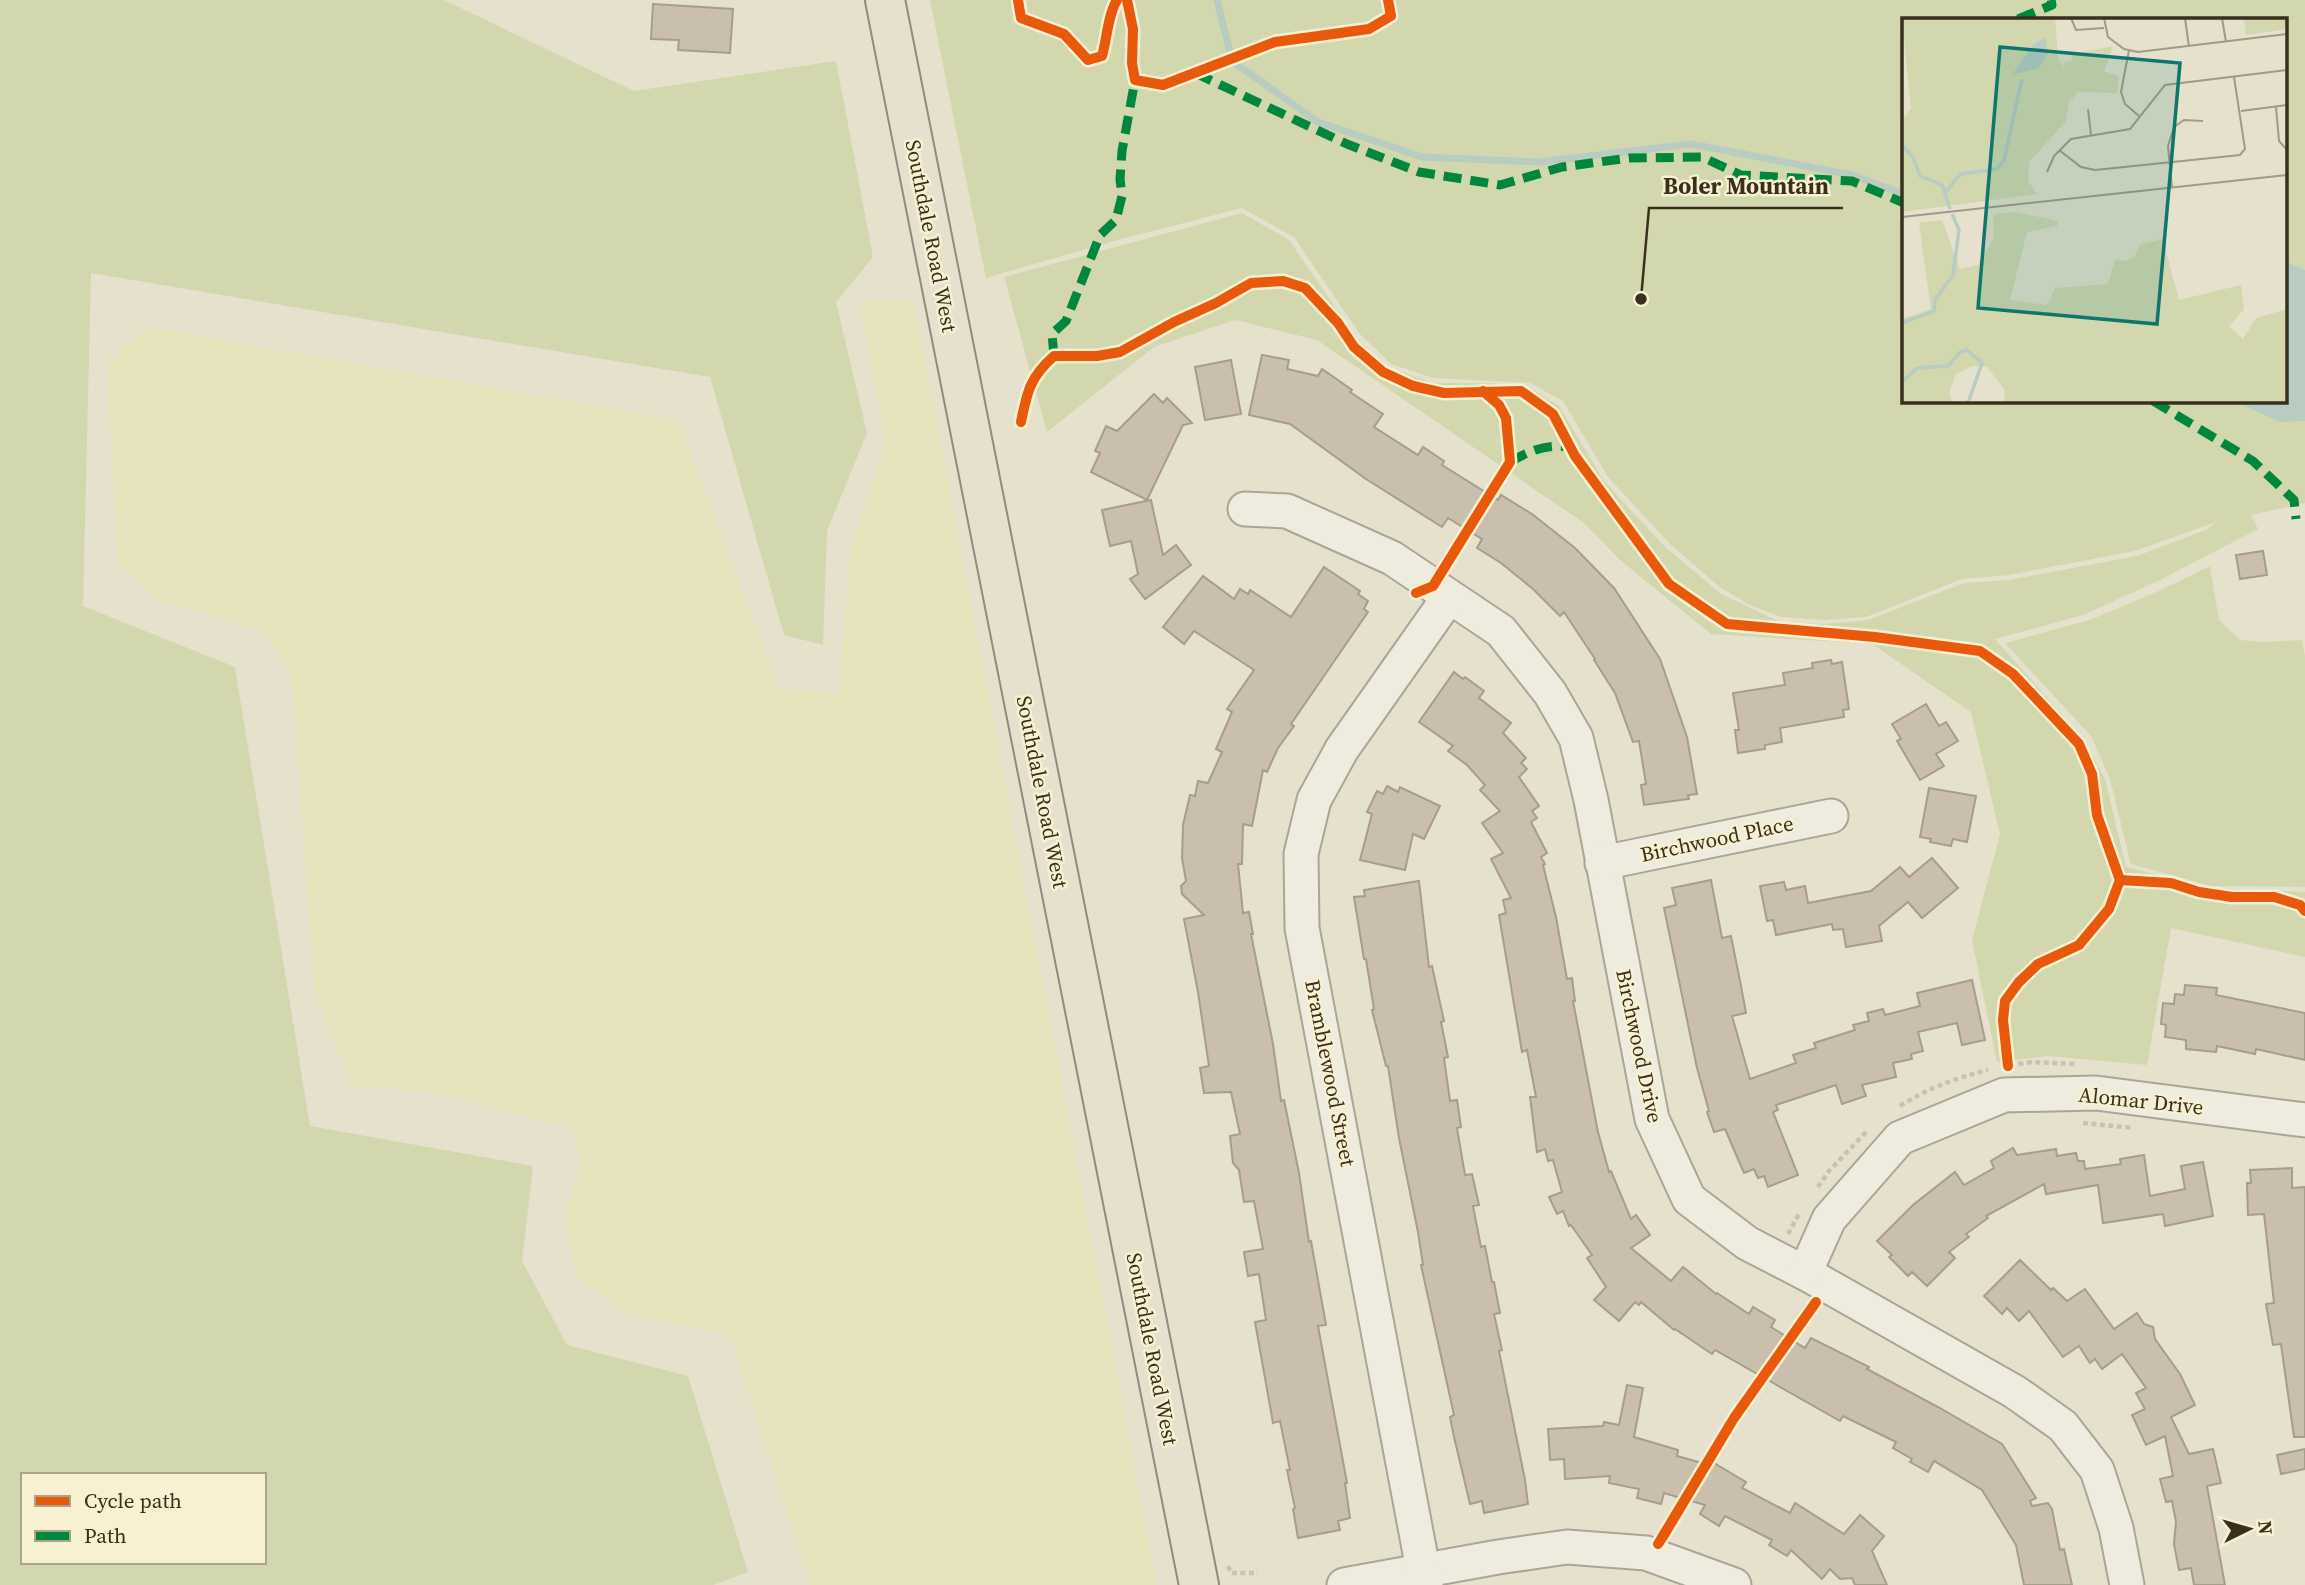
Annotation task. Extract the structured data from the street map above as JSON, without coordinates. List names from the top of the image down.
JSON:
{
  "streets": {
    "main road": ["Southdale Road West"],
    "street": [
      "Birchwood Place",
      "Birchwood Drive",
      "Bramblewood Street",
      "Alomar Drive"
    ]
  },
  "crossings": [
    ["Birchwood Place", "Birchwood Drive"],
    ["Birchwood Drive", "Bramblewood Street"],
    ["Birchwood Drive", "Alomar Drive"]
  ],
  "places": ["Boler Mountain"],
  "legend": ["Cycle path", "Path"],
  "north": "right"
}
